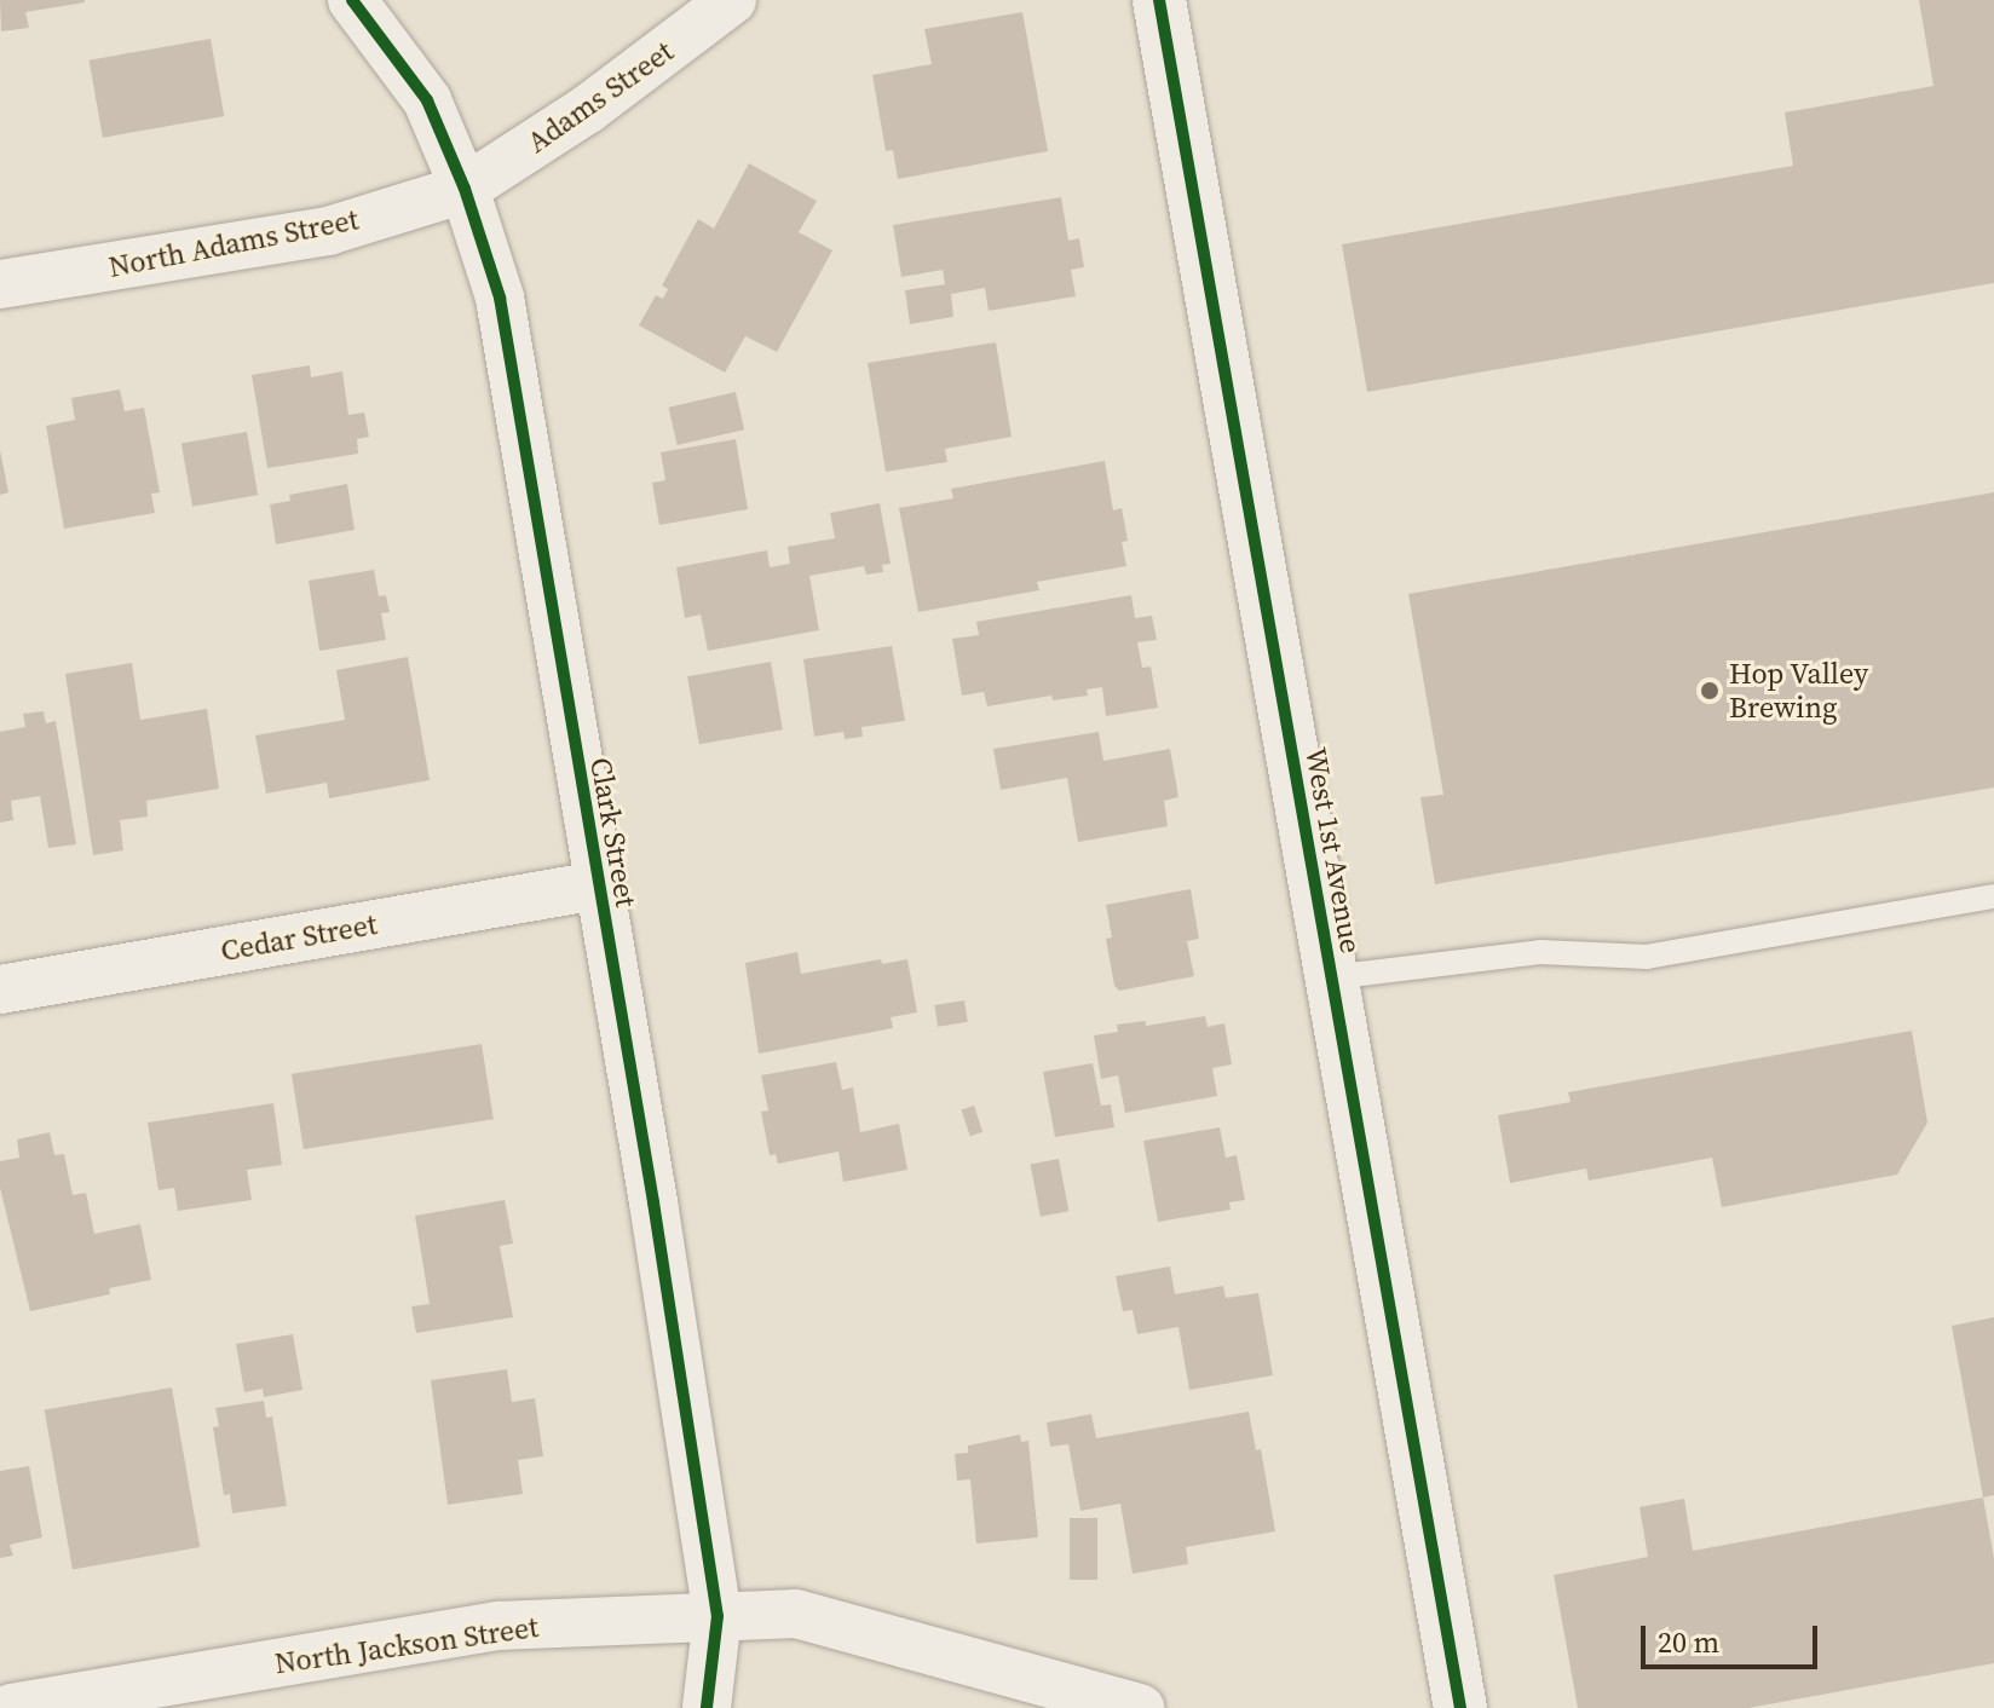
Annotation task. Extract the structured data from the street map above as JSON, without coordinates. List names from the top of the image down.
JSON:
{
  "streets": {
    "street": [
      "Adams Street",
      "North Adams Street",
      "Clark Street",
      "West 1st Avenue",
      "Cedar Street",
      "North Jackson Street"
    ]
  },
  "crossings": [
    ["Adams Street", "North Adams Street"],
    ["Adams Street", "Clark Street"],
    ["North Adams Street", "Clark Street"],
    ["Clark Street", "Cedar Street"],
    ["Clark Street", "North Jackson Street"]
  ],
  "places": ["Hop Valley Brewing"],
  "scale_bar": "20 m"
}
